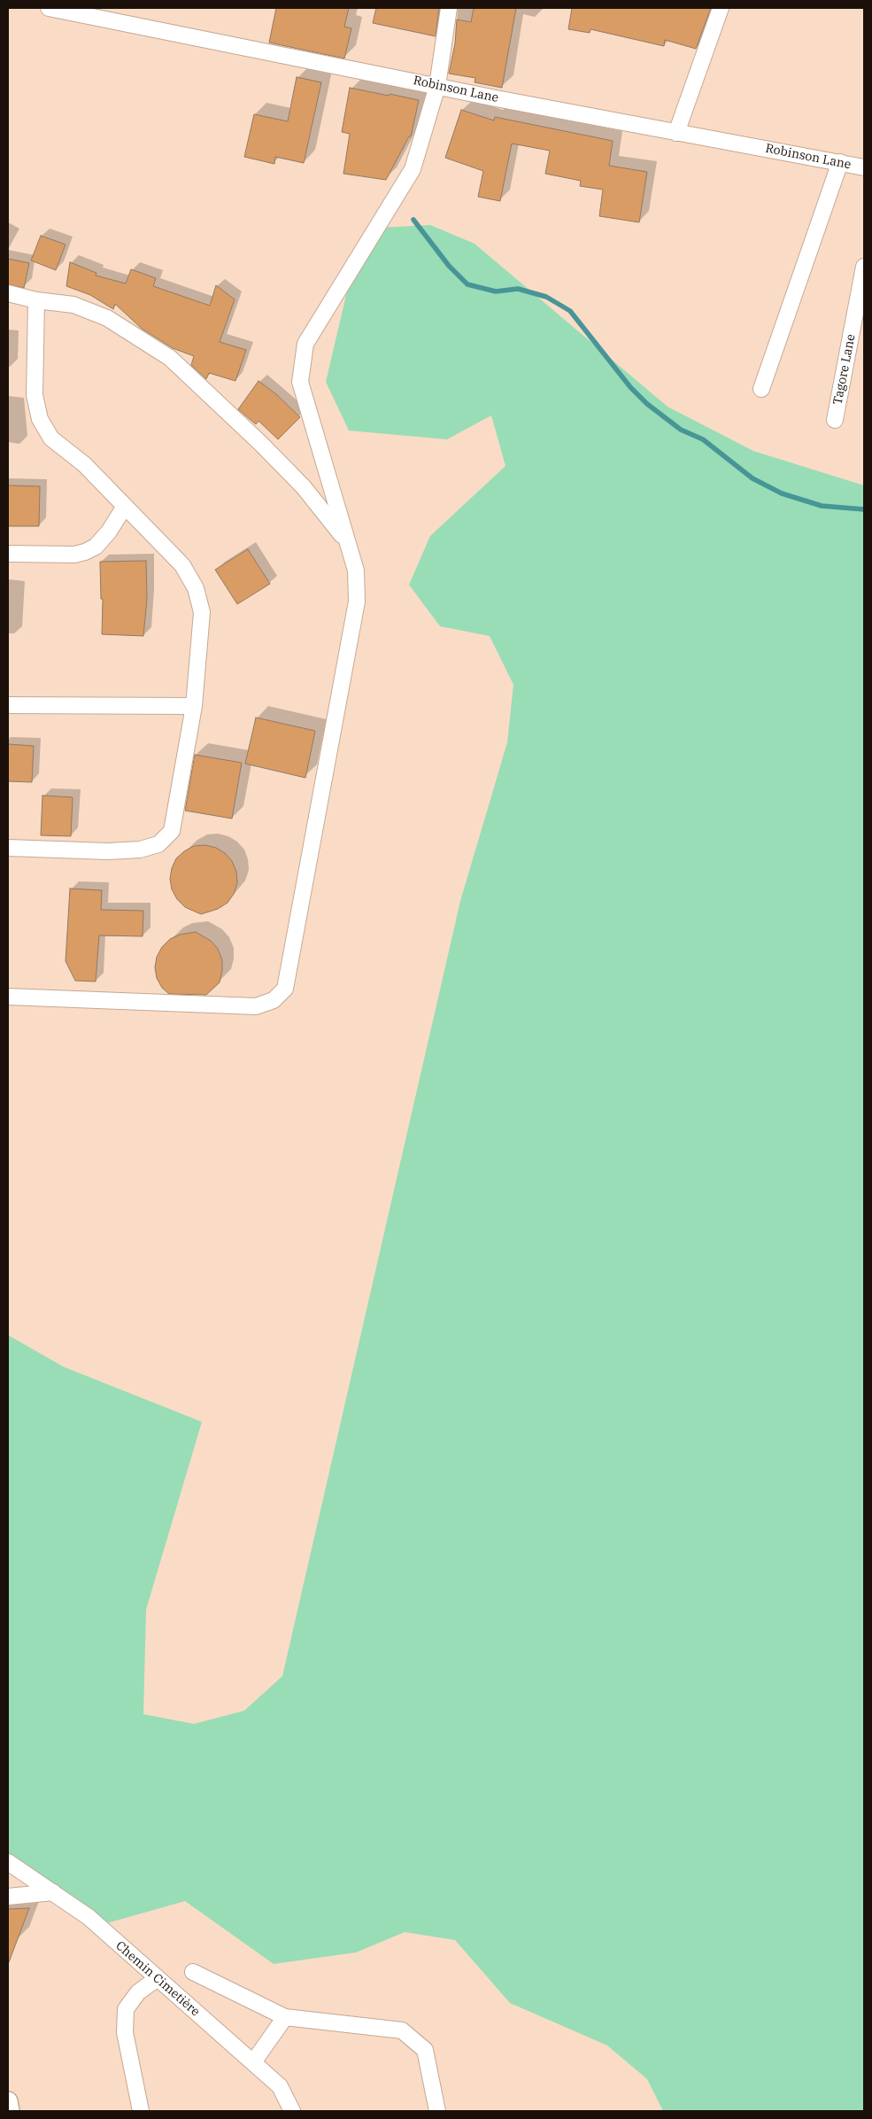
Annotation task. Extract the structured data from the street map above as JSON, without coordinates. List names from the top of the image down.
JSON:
{
  "streets": {
    "street": ["Robinson Lane", "Tagore Lane", "Chemin Cimetière"]
  }
}
